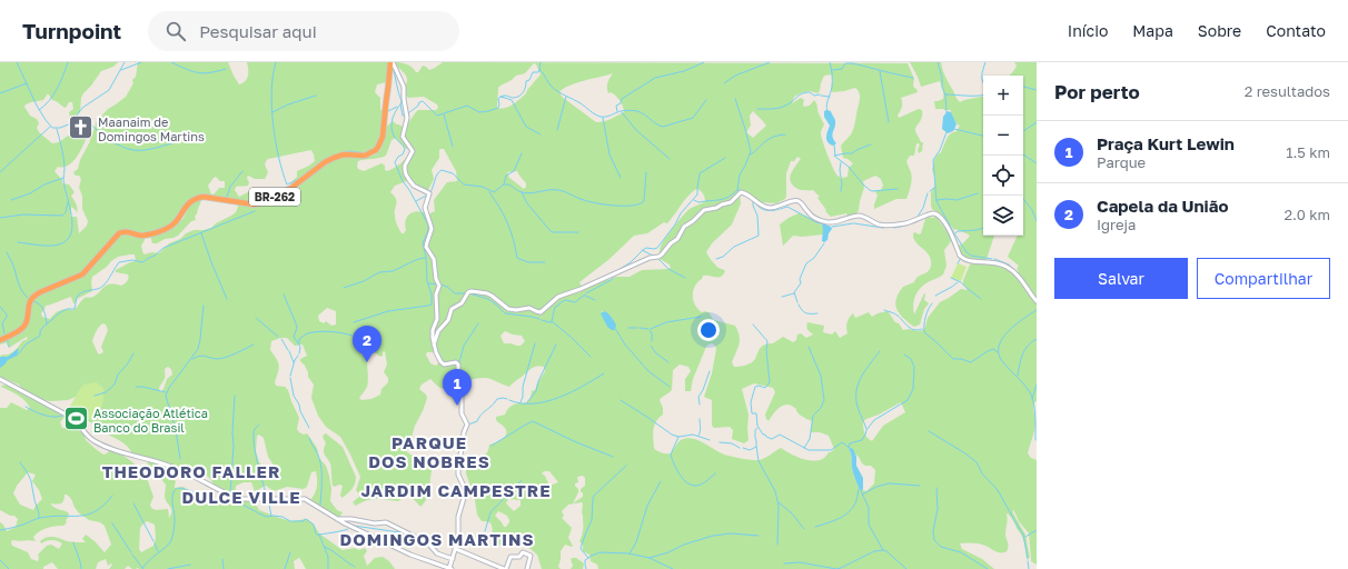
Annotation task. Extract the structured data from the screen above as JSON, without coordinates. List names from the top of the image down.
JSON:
{
  "streets": {
    "highway": ["BR-262"]
  },
  "districts": [
    "PARQUE DOS NOBRES",
    "THEODORO FALLER",
    "JARDIM CAMPESTRE",
    "DULCE VILLE",
    "DOMINGOS MARTINS"
  ],
  "places": {
    "church": ["Maanaim de Domingos Martins"],
    "sports": ["Associação Atlética Banco do Brasil"]
  },
  "page": {
    "header": "Turnpoint",
    "search": "Pesquisar aqui",
    "nav": [
      "Início",
      "Mapa",
      "Sobre",
      "Contato"
    ],
    "heading": ["Por perto", "2 resultados"],
    "map_buttons": ["+", "−"],
    "list": [
      {
        "mark": "1",
        "name": "Praça Kurt Lewin",
        "note": "Parque",
        "value": "1.5 km"
      },
      {
        "mark": "2",
        "name": "Capela da União",
        "note": "Igreja",
        "value": "2.0 km"
      }
    ],
    "buttons": ["Salvar", "Compartilhar"],
    "pins": ["2", "1"]
  }
}
